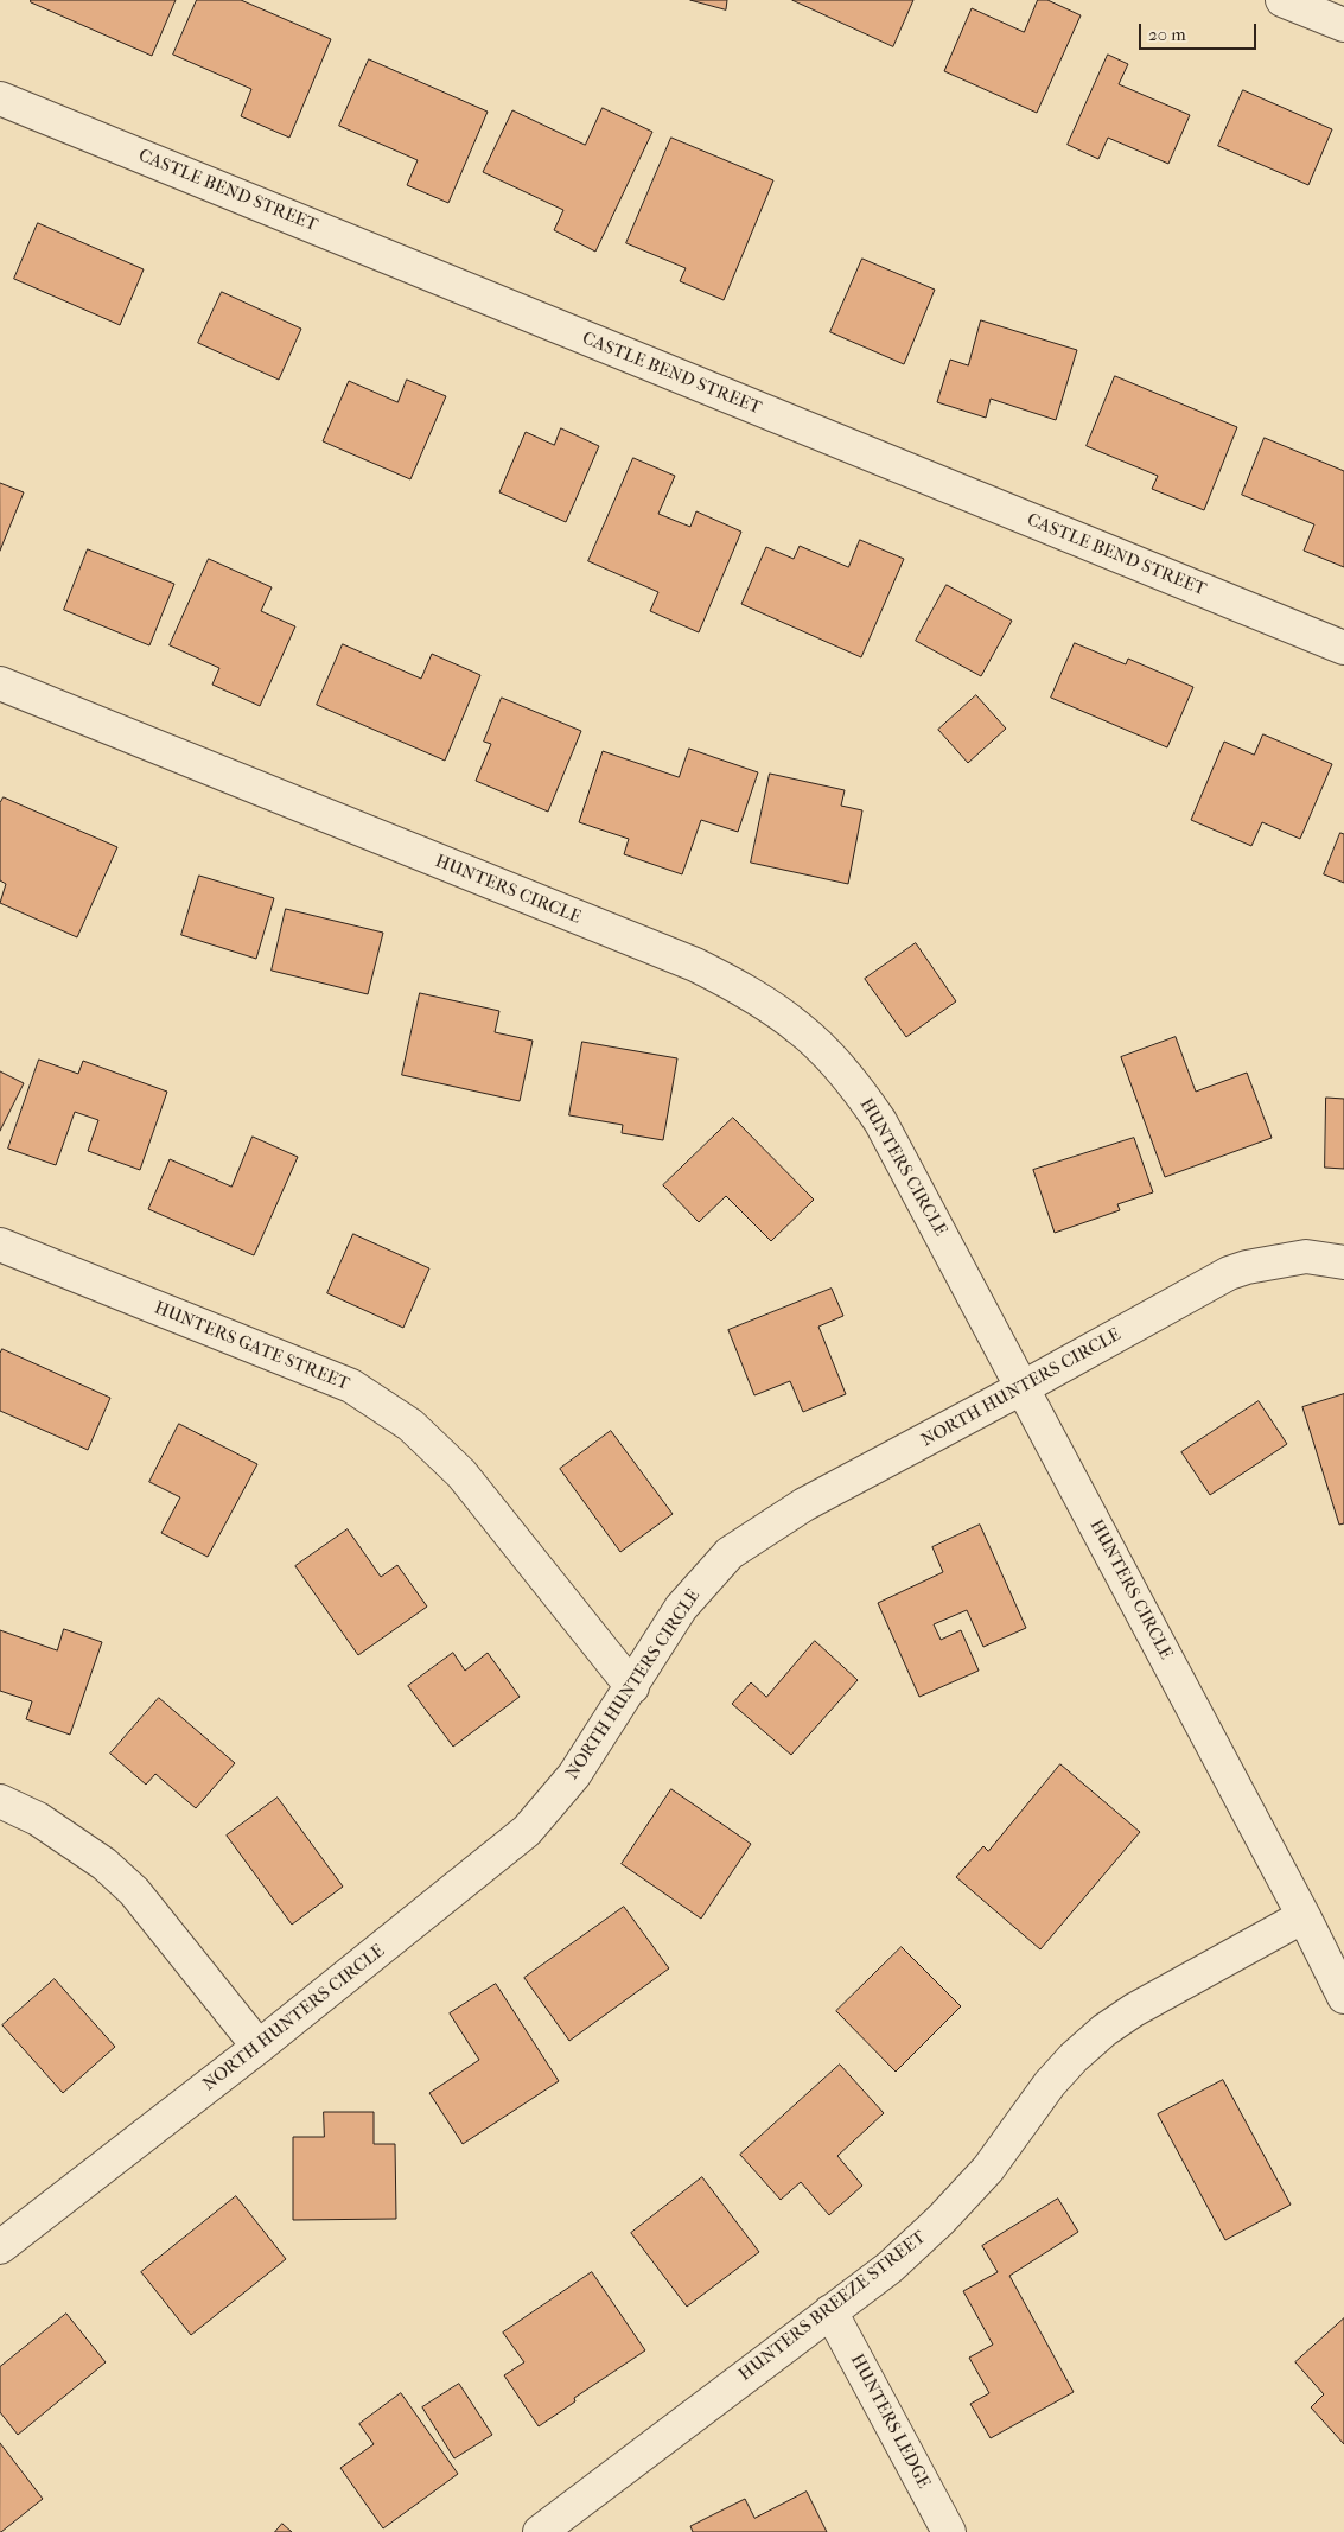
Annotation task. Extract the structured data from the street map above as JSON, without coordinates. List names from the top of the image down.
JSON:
{
  "streets": {
    "street": [
      "CASTLE BEND STREET",
      "HUNTERS CIRCLE",
      "HUNTERS GATE STREET",
      "NORTH HUNTERS CIRCLE",
      "HUNTERS BREEZE STREET",
      "HUNTERS LEDGE"
    ]
  },
  "crossings": [
    ["HUNTERS CIRCLE", "NORTH HUNTERS CIRCLE"],
    ["HUNTERS CIRCLE", "HUNTERS BREEZE STREET"],
    ["HUNTERS GATE STREET", "NORTH HUNTERS CIRCLE"],
    ["HUNTERS BREEZE STREET", "HUNTERS LEDGE"]
  ],
  "scale_bar": "20 m"
}
